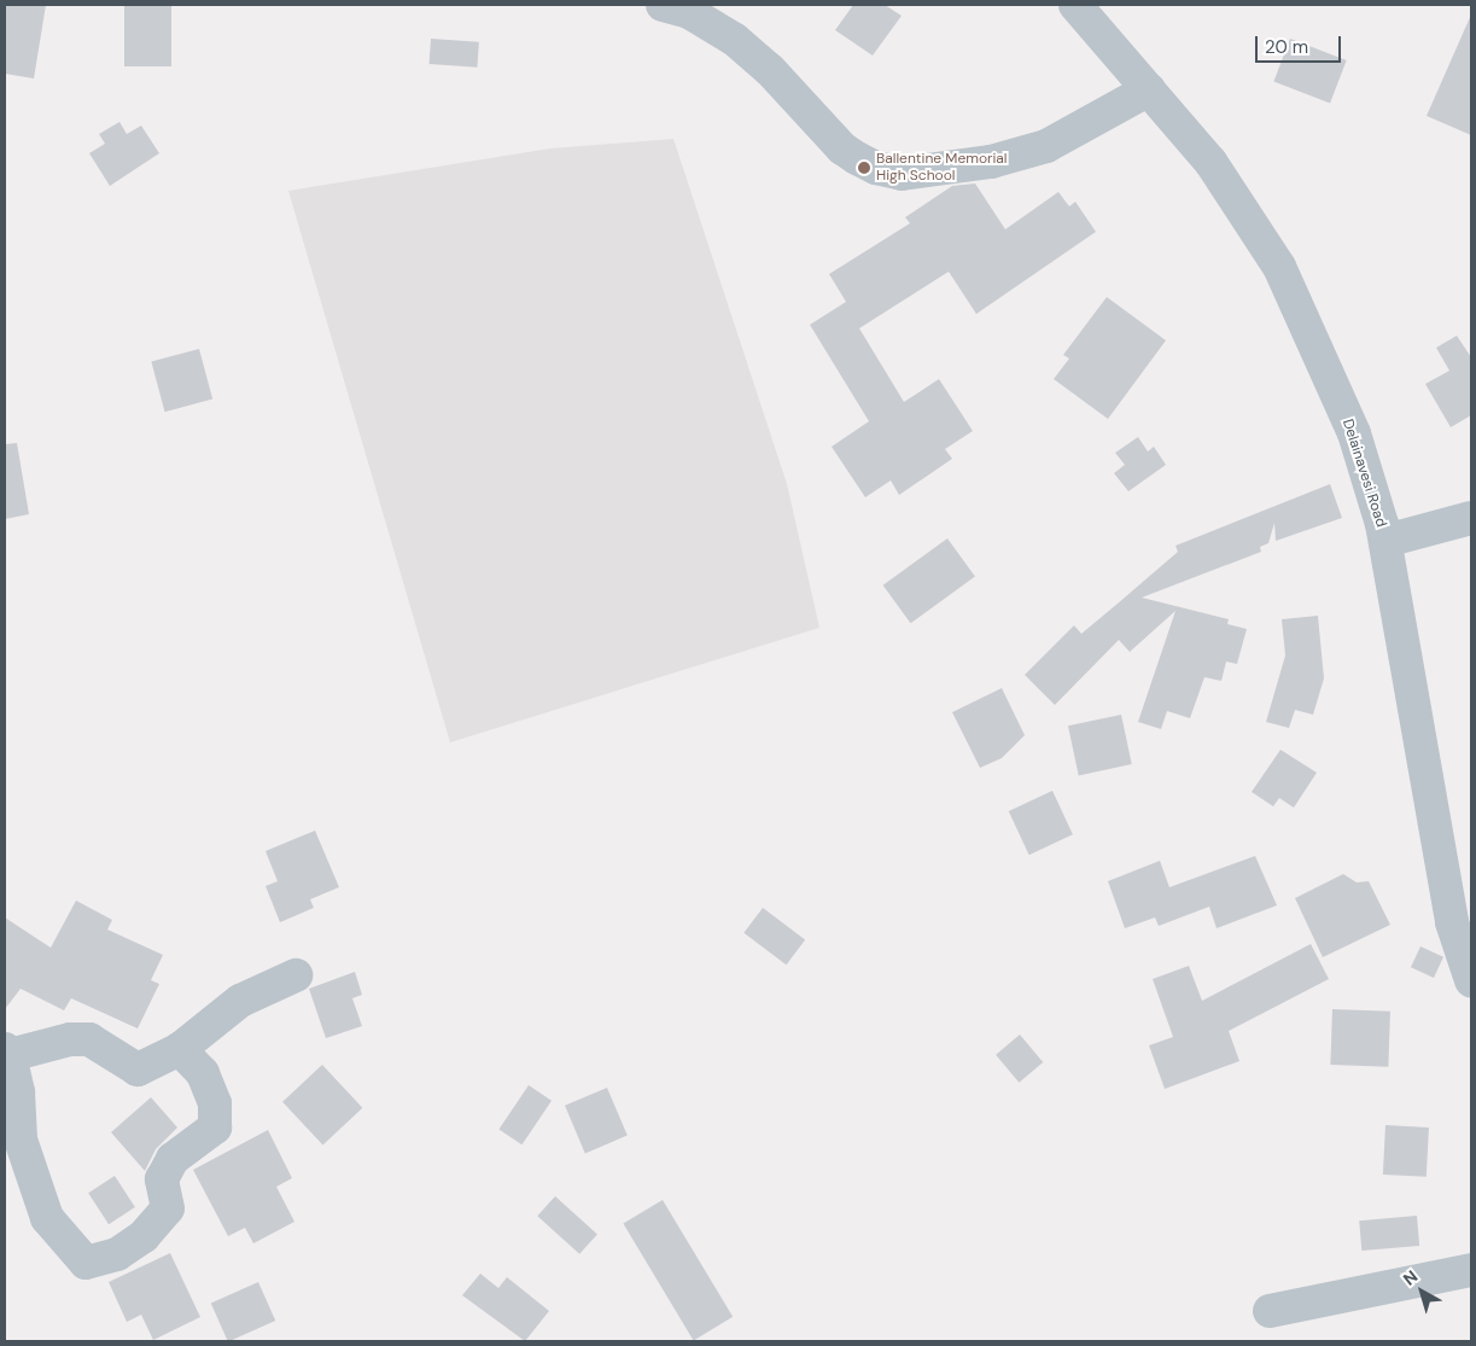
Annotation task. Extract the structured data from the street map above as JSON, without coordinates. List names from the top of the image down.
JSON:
{
  "streets": {
    "street": ["Delainavesi Road"]
  },
  "places": ["Ballentine Memorial High School"],
  "scale_bar": "20 m",
  "north": "top left"
}
